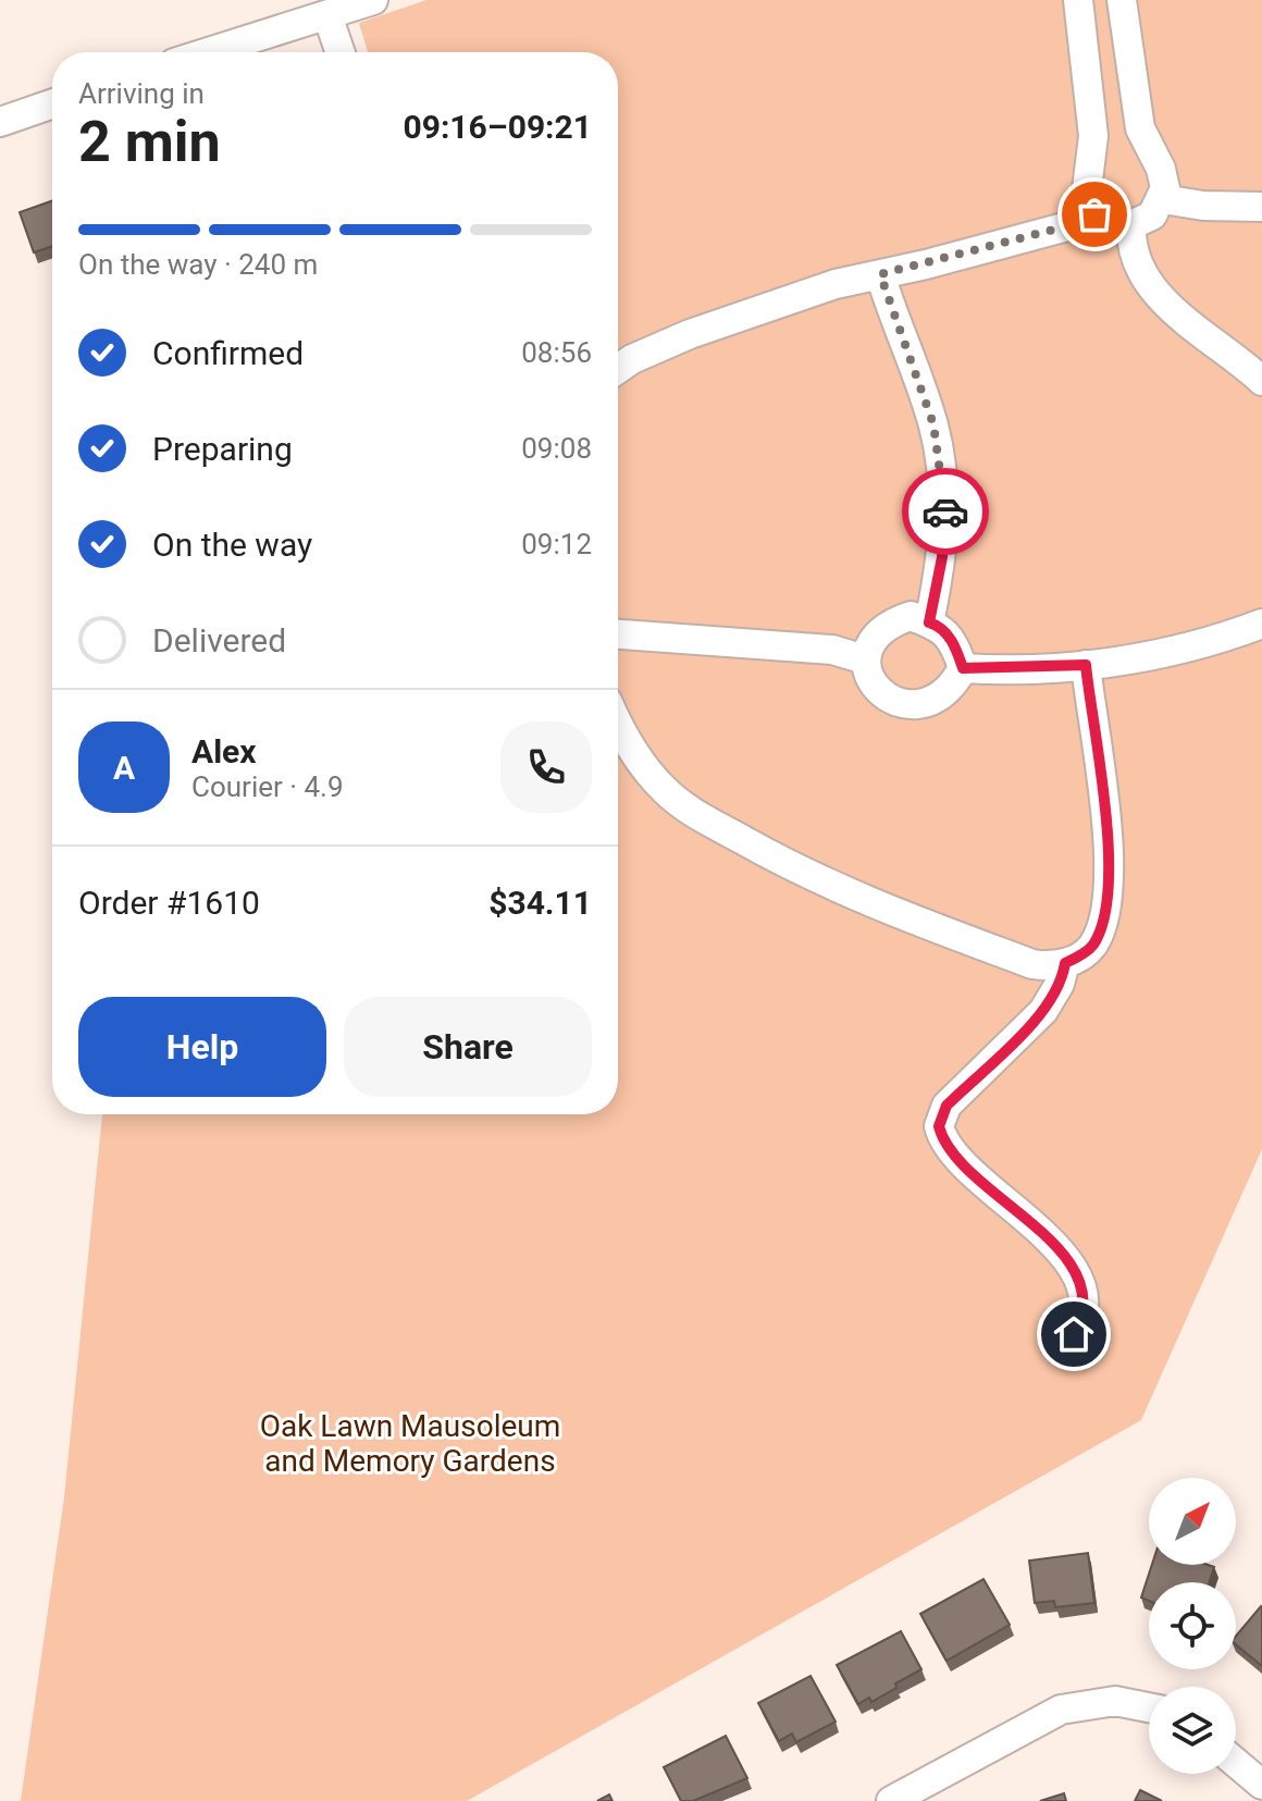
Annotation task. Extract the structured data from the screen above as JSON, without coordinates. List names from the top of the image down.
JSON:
{
  "parks": ["Oak Lawn Mausoleum and Memory Gardens"],
  "north": "top right",
  "page": {
    "heading": ["2 min", "Arriving in", "09:16–09:21"],
    "panel": [
      "Alex",
      "Courier · 4.9",
      "Order #1610",
      "$34.11"
    ],
    "bar": "On the way · 240 m",
    "list": [
      ["Confirmed", "08:56"],
      ["Preparing", "09:08"],
      ["On the way", "09:12"],
      "Delivered"
    ],
    "round": "A",
    "buttons": ["Help", "Share"]
  }
}
